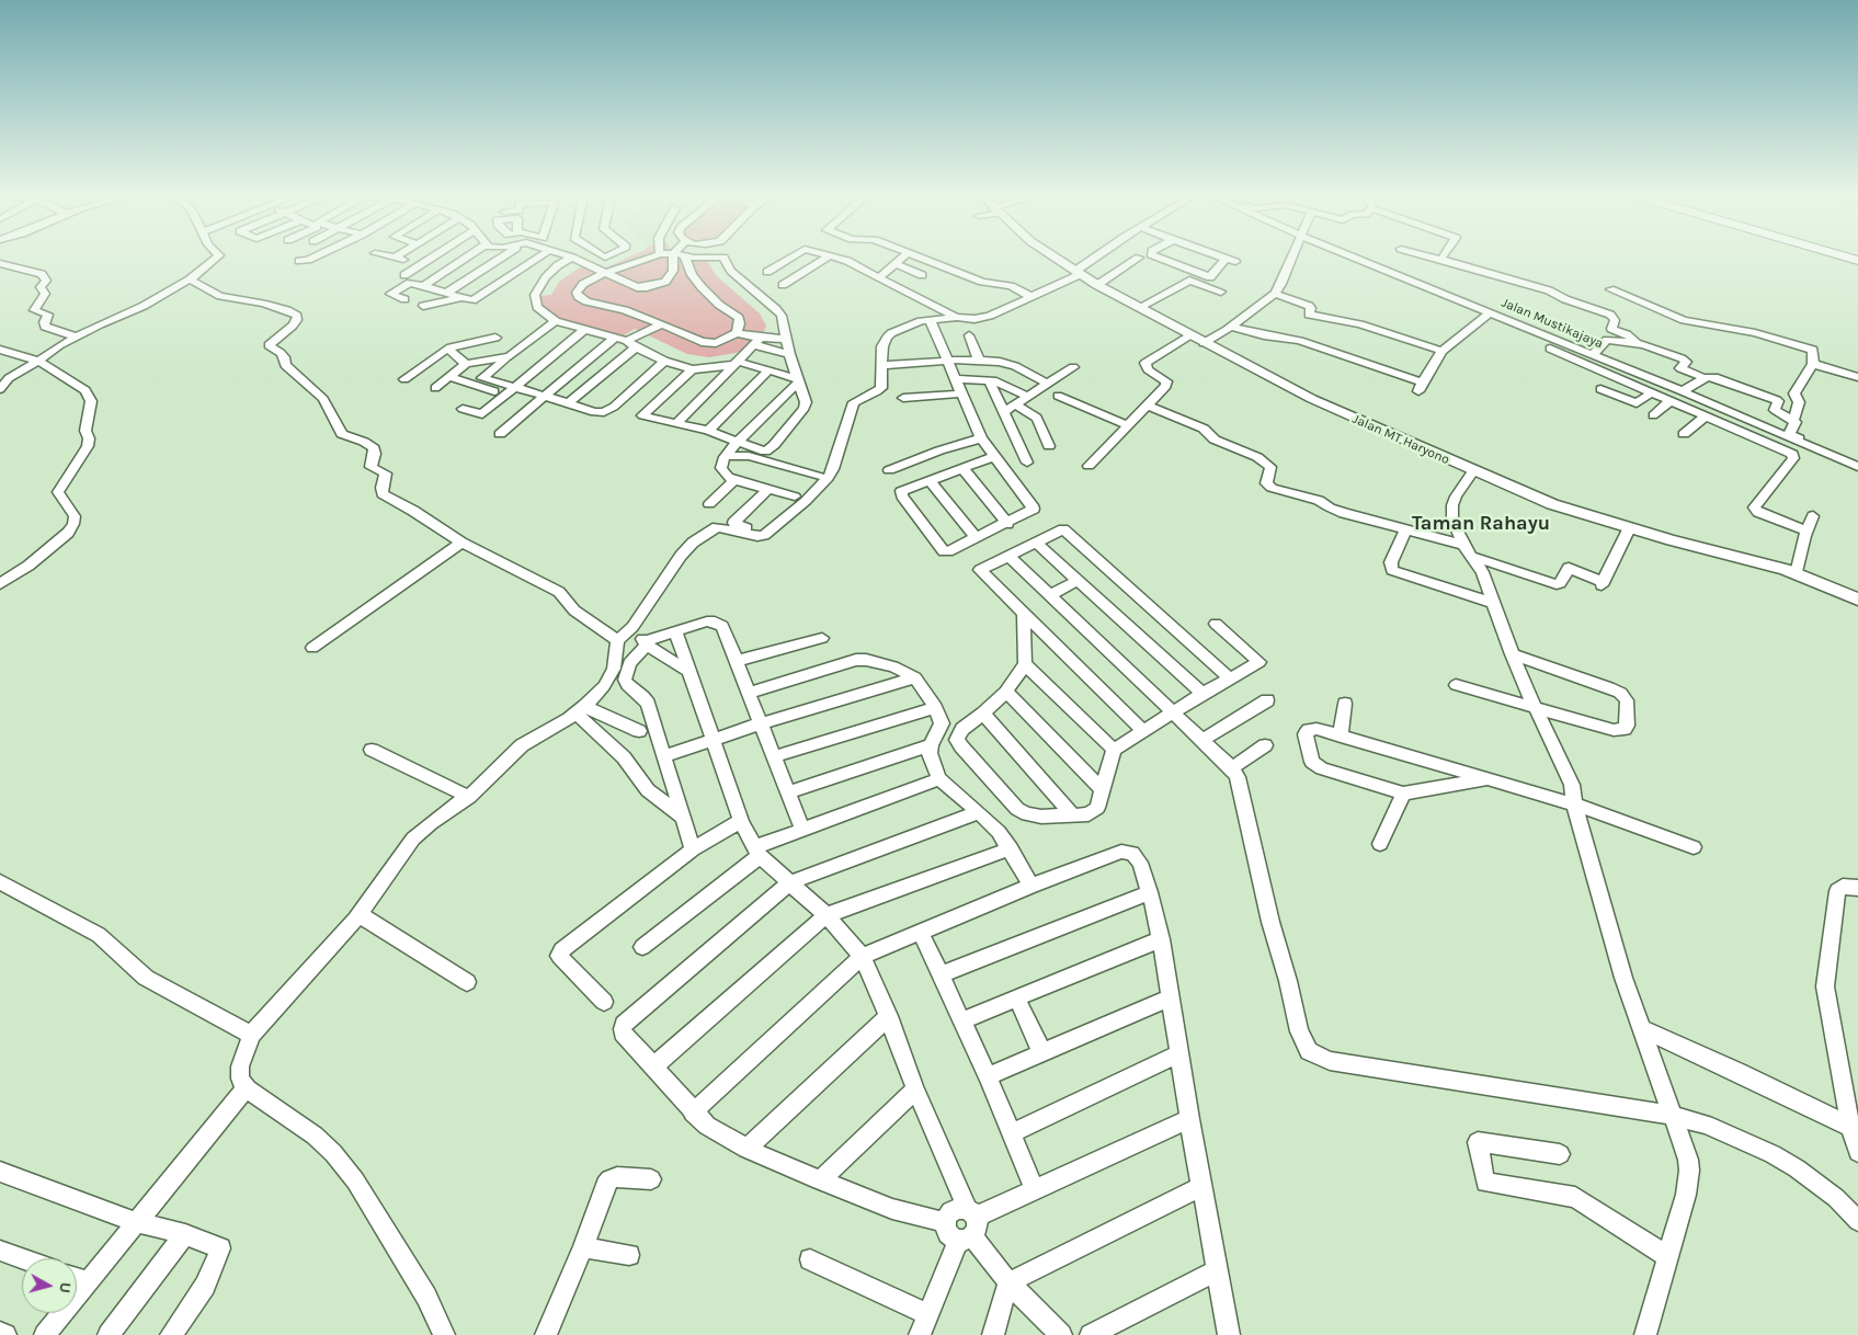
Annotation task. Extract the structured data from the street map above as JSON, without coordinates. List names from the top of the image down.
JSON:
{
  "streets": {
    "main road": ["Jalan MT Haryono"],
    "street": ["Jalan Mustikajaya"]
  },
  "districts": ["Taman Rahayu"],
  "north": "right"
}
